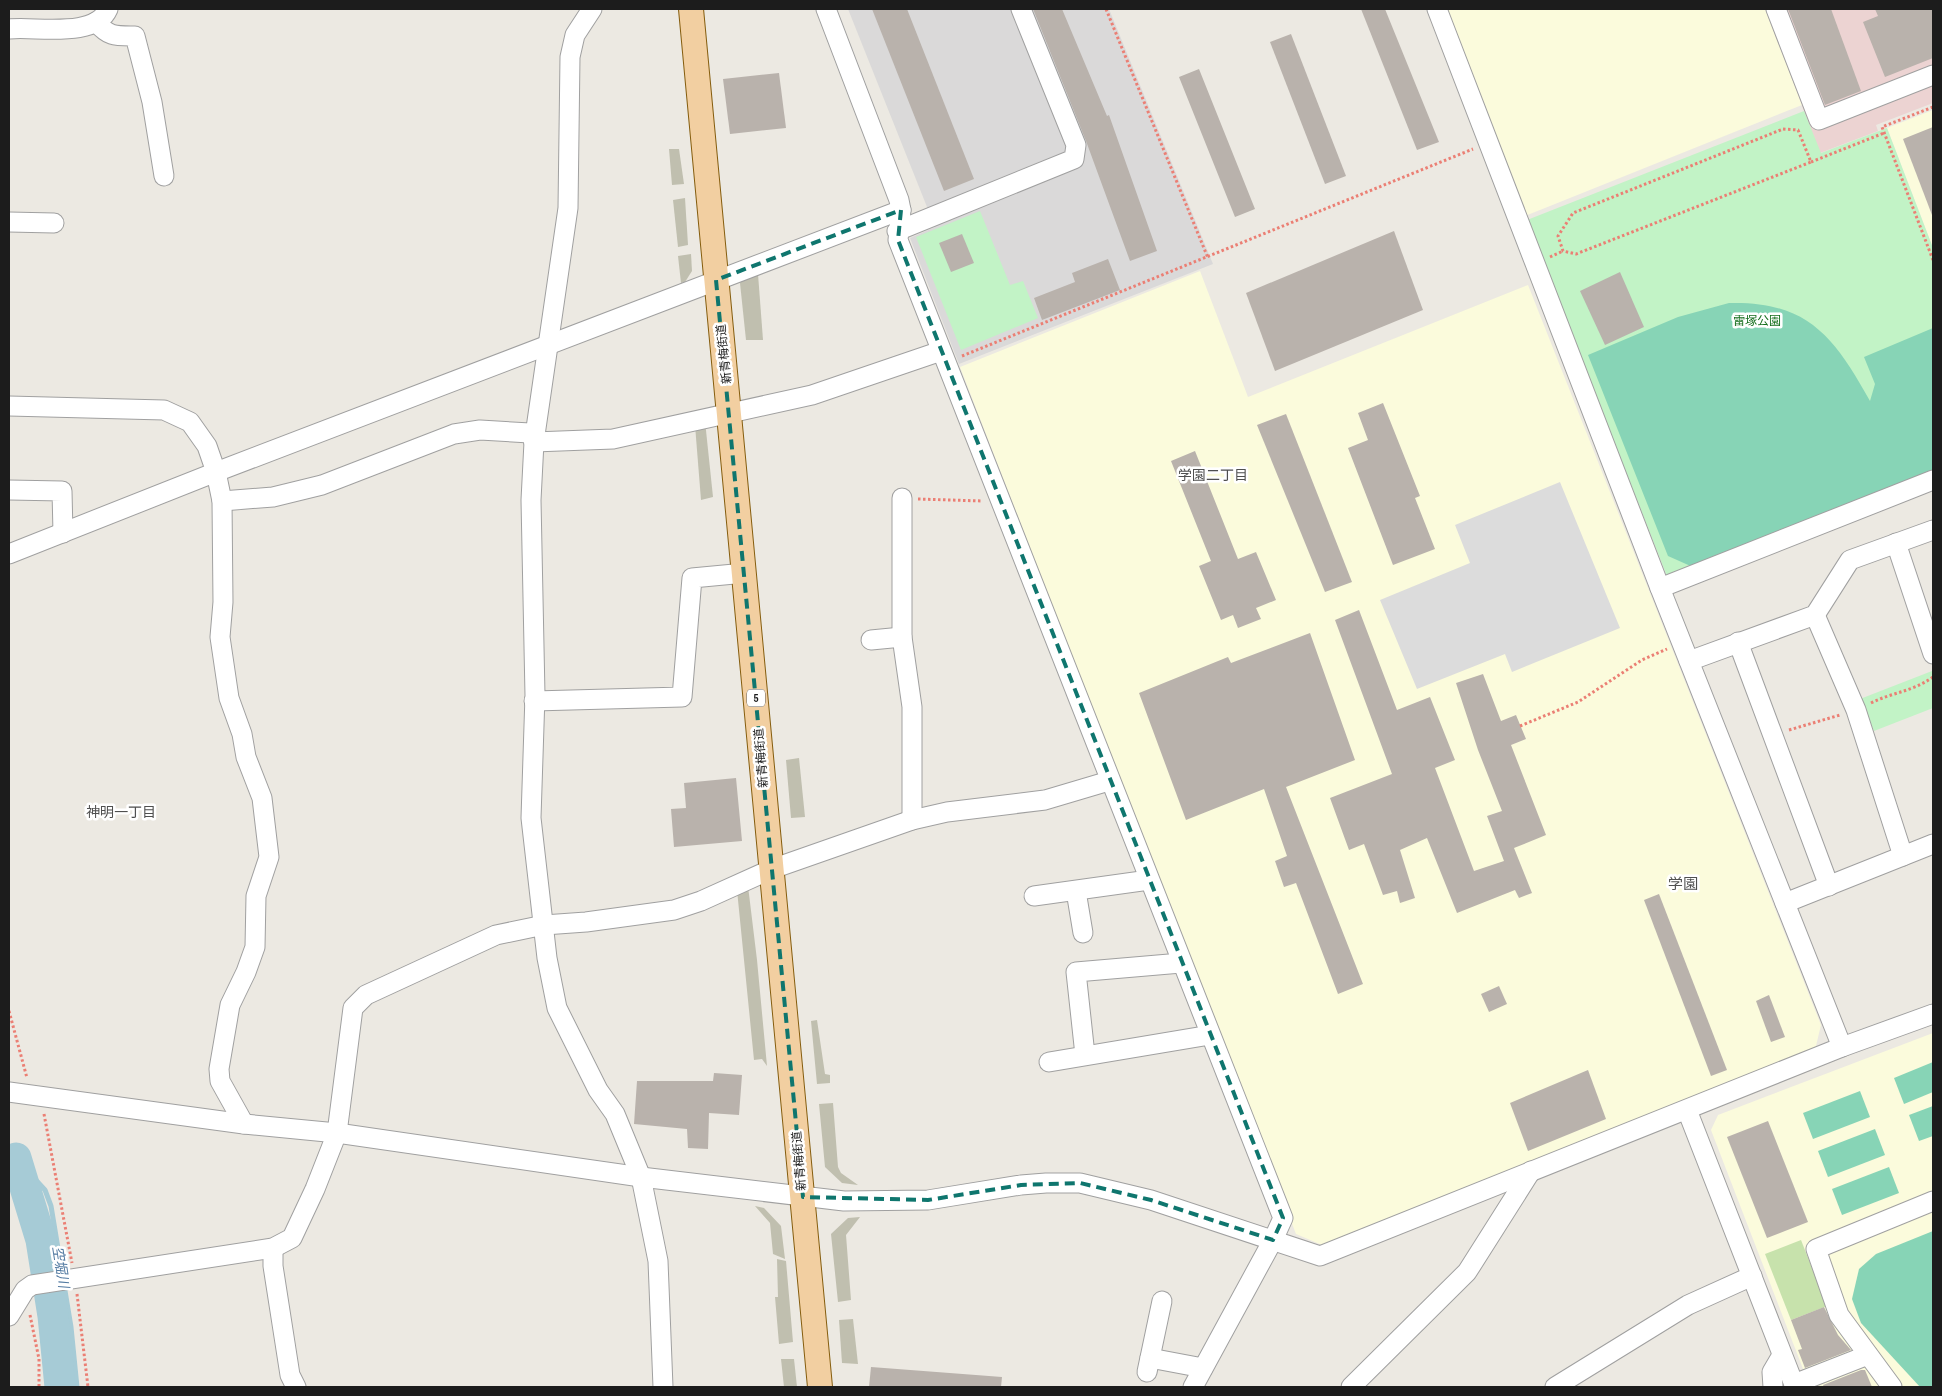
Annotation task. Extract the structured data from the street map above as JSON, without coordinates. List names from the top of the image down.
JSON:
{
  "streets": {
    "main road": ["新青梅街道", "5"]
  },
  "districts": ["学園二丁目", "神明一丁目", "学園"],
  "water": ["空堀川"],
  "parks": ["雷塚公園"]
}
